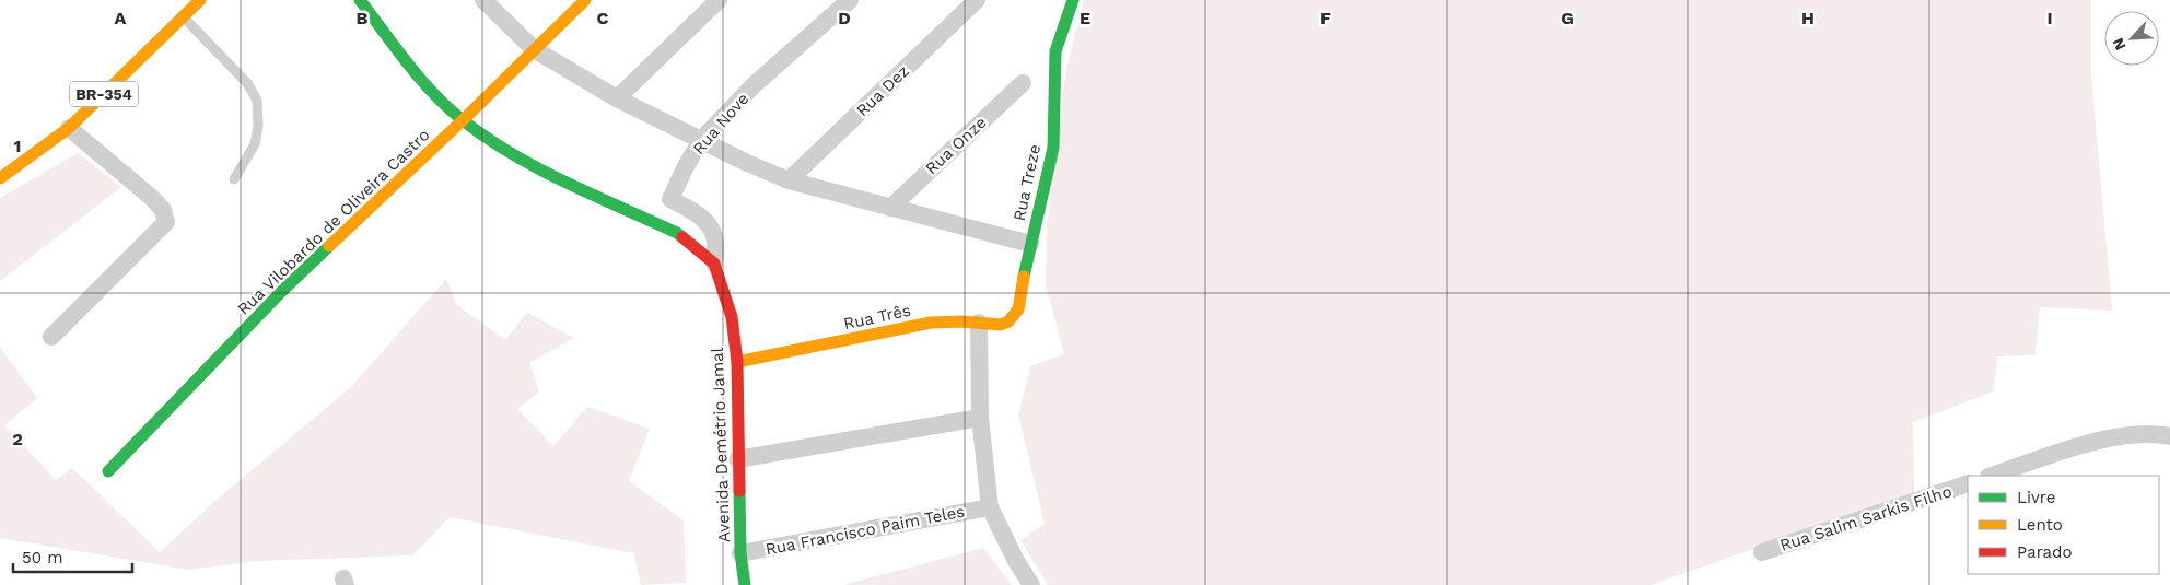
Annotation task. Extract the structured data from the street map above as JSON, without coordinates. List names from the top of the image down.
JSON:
{
  "streets": {
    "main road": [
      "BR-354",
      "Rua Treze",
      "Rua Vilobardo de Oliveira Castro",
      "Rua Três",
      "Avenida Demétrio Jamal"
    ],
    "street": [
      "Rua Dez",
      "Rua Nove",
      "Rua Onze",
      "Rua Salim Sarkis Filho",
      "Rua Francisco Paim Teles"
    ]
  },
  "crossings": [
    ["Rua Nove", "Avenida Demétrio Jamal"],
    ["Rua Treze", "Rua Três"],
    ["Rua Três", "Avenida Demétrio Jamal"],
    ["Avenida Demétrio Jamal", "Rua Francisco Paim Teles"]
  ],
  "legend": ["Livre", "Lento", "Parado"],
  "scale_bar": "50 m",
  "north": "bottom left",
  "grid": {
    "columns": [
      "A",
      "B",
      "C",
      "D",
      "E",
      "F",
      "G",
      "H",
      "I"
    ],
    "rows": ["1", "2"]
  }
}
